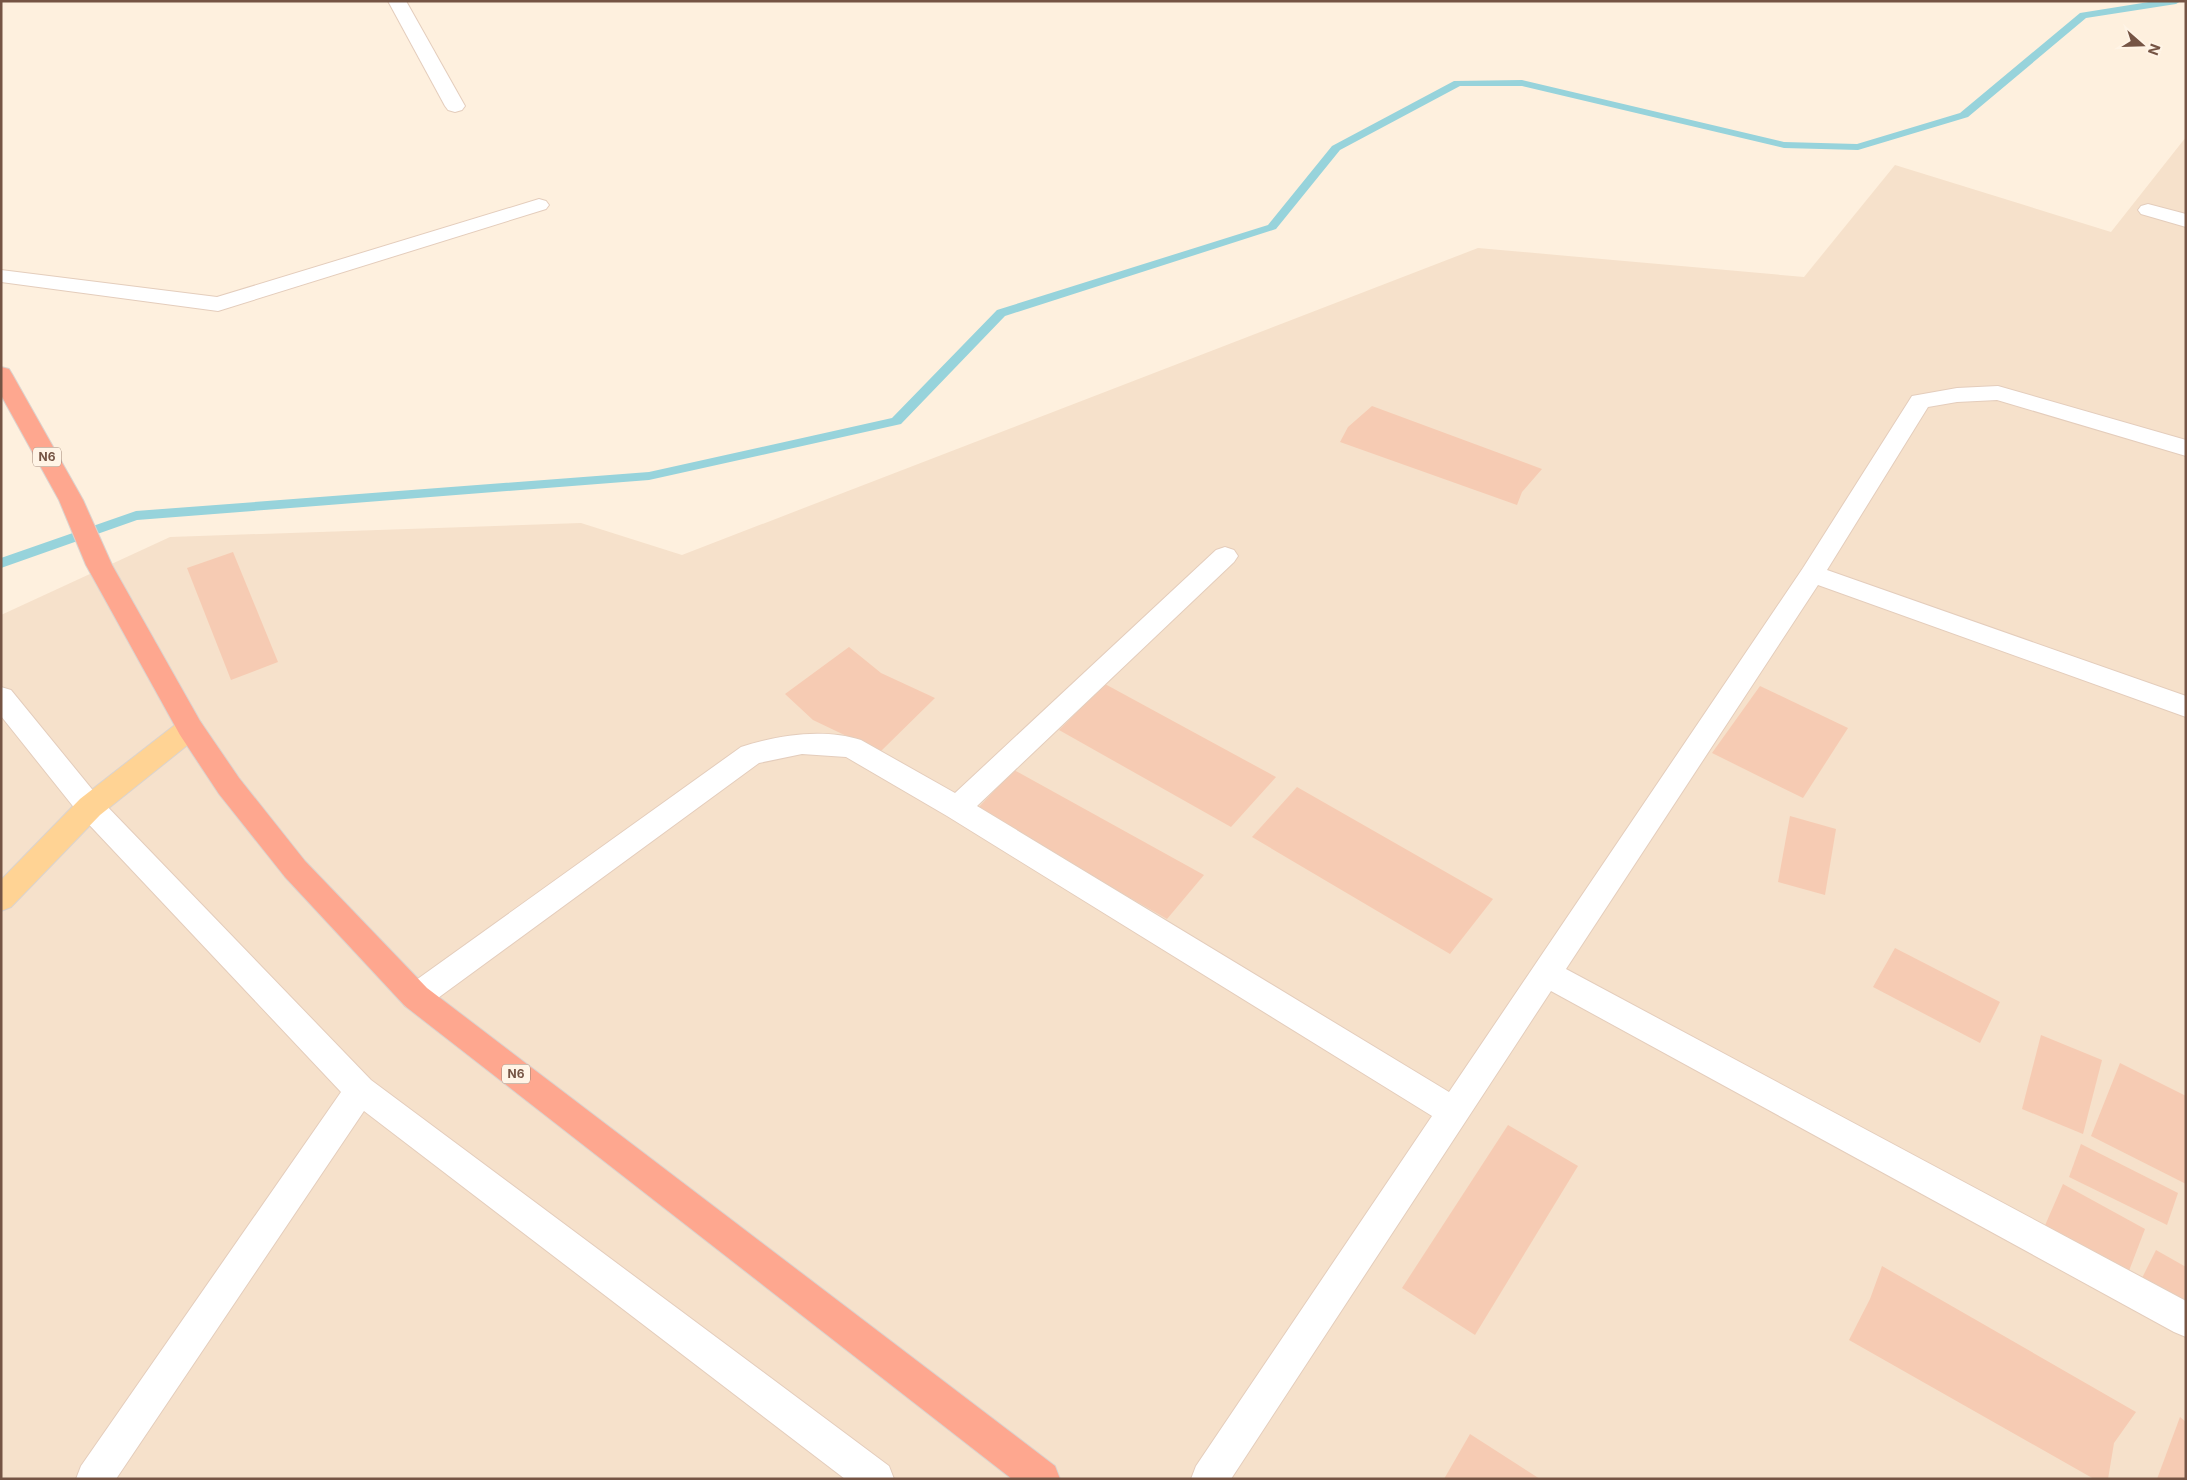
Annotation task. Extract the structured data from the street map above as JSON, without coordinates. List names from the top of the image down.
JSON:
{
  "streets": {
    "highway": ["N6"]
  },
  "north": "right"
}
